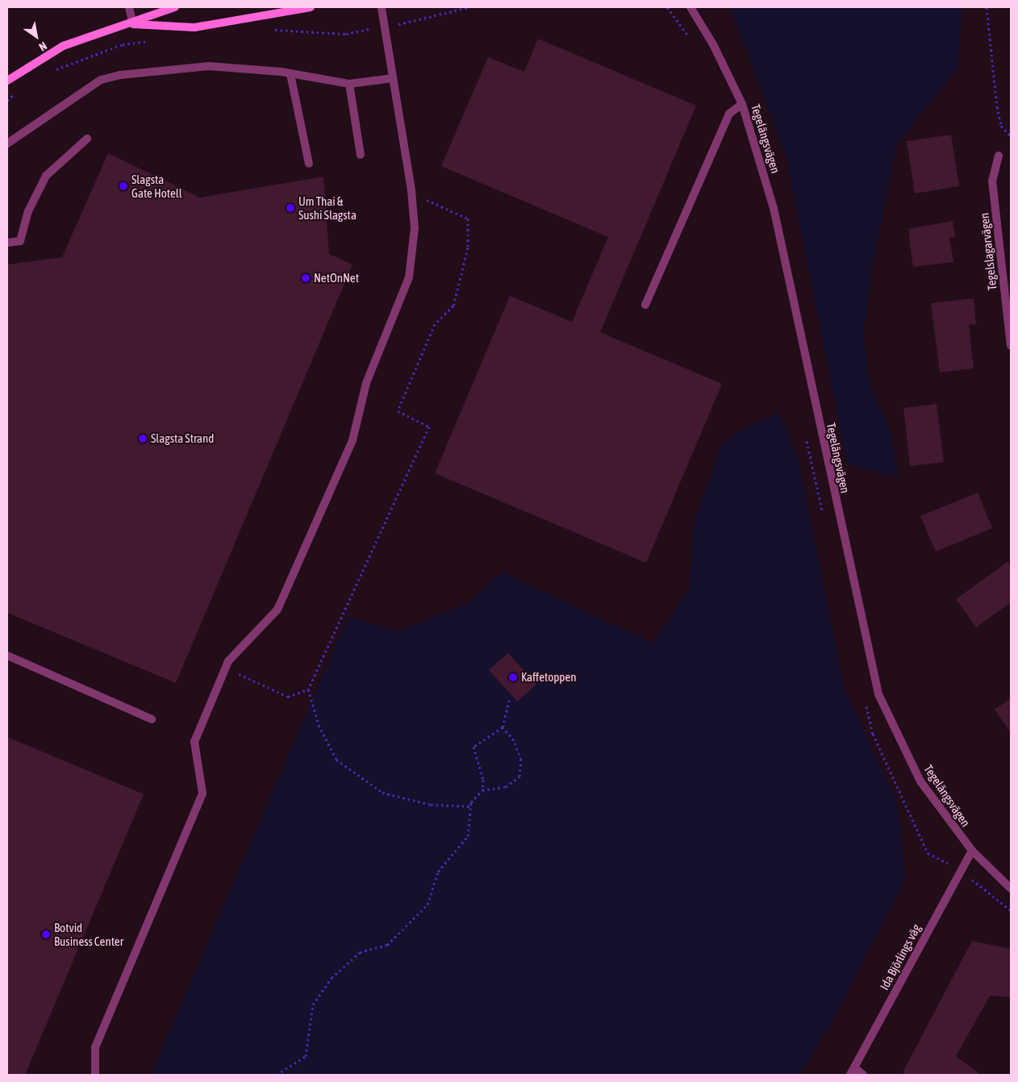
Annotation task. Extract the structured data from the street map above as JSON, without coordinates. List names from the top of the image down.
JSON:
{
  "streets": {
    "street": ["Tegelängsvägen", "Tegelslagarvägen", "Ida Björlings väg"]
  },
  "crossings": [
    ["Tegelängsvägen", "Ida Björlings väg"]
  ],
  "places": [
    "Slagsta Gate Hotell",
    "Um Thai & Sushi Slagsta",
    "NetOnNet",
    "Slagsta Strand",
    "Kaffetoppen",
    "Botvid Business Center"
  ],
  "north": "bottom right"
}
